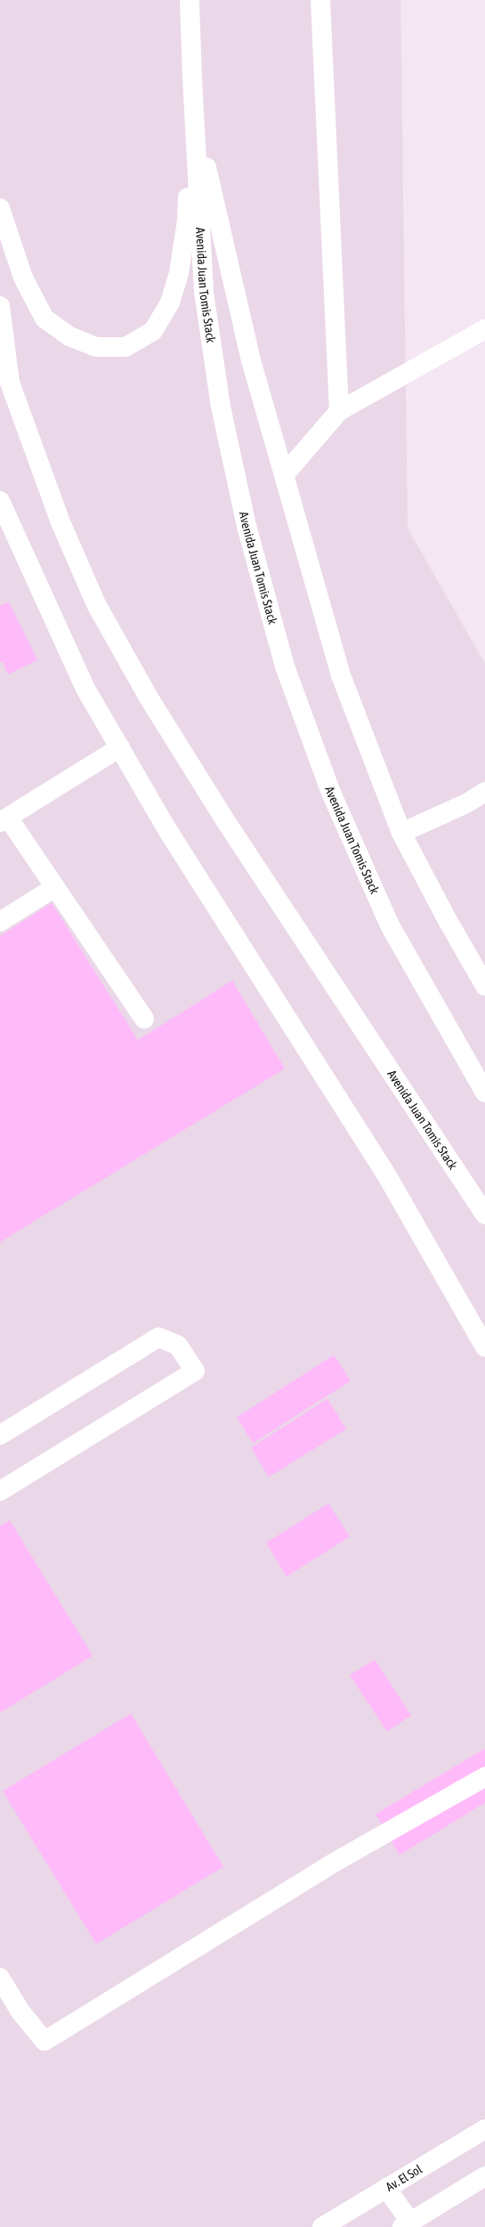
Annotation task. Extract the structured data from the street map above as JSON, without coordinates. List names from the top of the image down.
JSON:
{
  "streets": {
    "main road": ["Avenida Juan Tomis Stack", "Av. El Sol"]
  }
}
